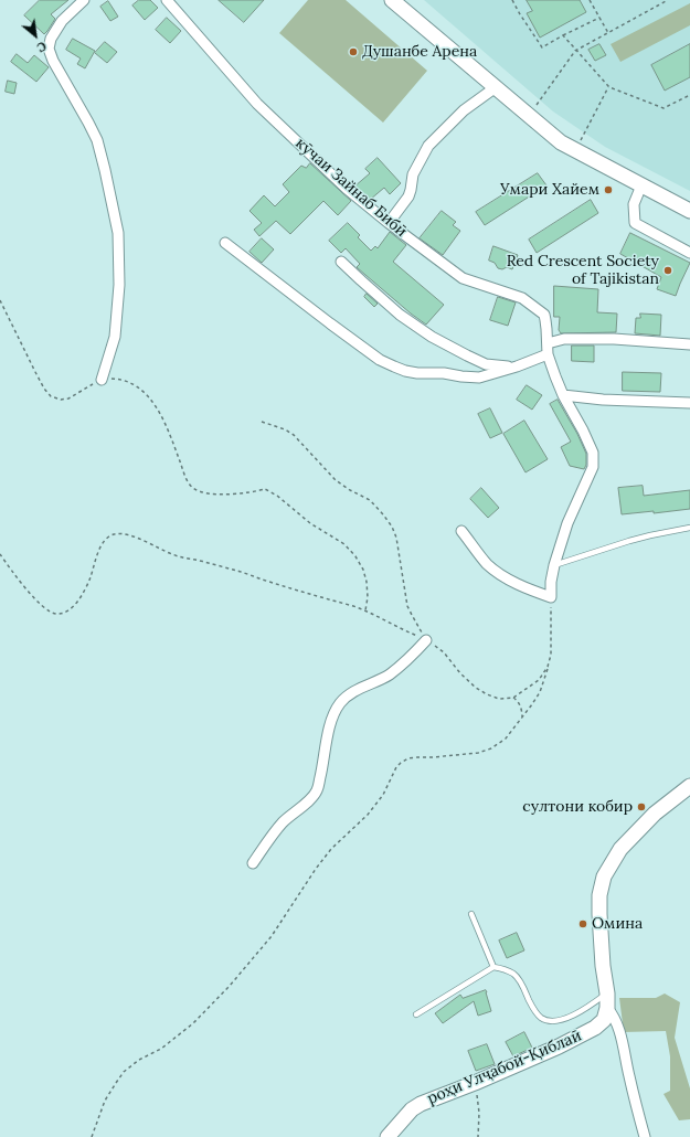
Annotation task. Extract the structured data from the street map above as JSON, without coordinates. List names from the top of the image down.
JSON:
{
  "streets": {
    "street": ["кӯчаи Зайнаб Бибӣ", "роҳи Улҷабой-Қиблаӣ"]
  },
  "places": [
    "Душанбе Арена",
    "Умари Хайем",
    "Red Crescent Society of Tajikistan",
    "султони кобир",
    "Омина"
  ],
  "north": "bottom right"
}
